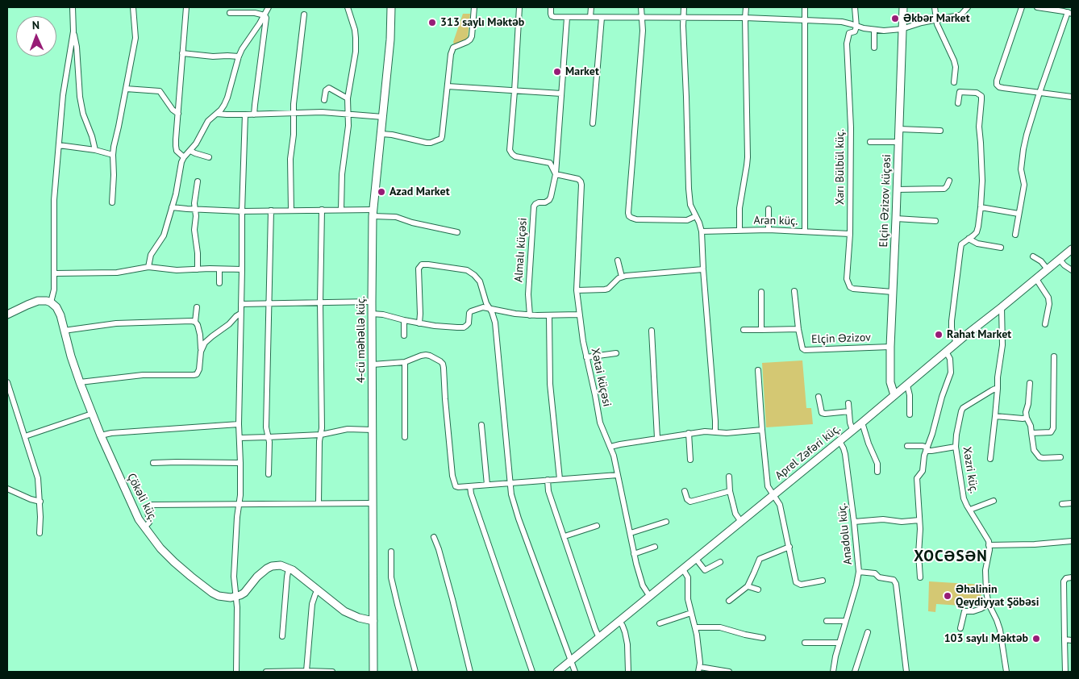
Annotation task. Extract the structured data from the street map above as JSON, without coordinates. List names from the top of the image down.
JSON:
{
  "streets": {
    "street": [
      "Xarı Bülbül küç.",
      "Elçin Əzizov küçəsi",
      "Aran küç.",
      "Almalı küçəsi",
      "Elçin Əzizov",
      "4-cü məhəllə küç.",
      "Xətai küçəsi",
      "Aprel Zəfəri küç.",
      "Xəzri küç.",
      "Çökəli küç.",
      "Anadolu küç."
    ]
  },
  "crossings": [
    ["Xarı Bülbül küç.", "Elçin Əzizov küçəsi"],
    ["Xarı Bülbül küç.", "Aran küç."],
    ["Elçin Əzizov küçəsi", "Elçin Əzizov"],
    ["Elçin Əzizov küçəsi", "Aprel Zəfəri küç."],
    ["Almalı küçəsi", "Xətai küçəsi"],
    ["Xətai küçəsi", "Aprel Zəfəri küç."],
    ["Aprel Zəfəri küç.", "Anadolu küç."]
  ],
  "districts": ["XOCƏSƏN"],
  "places": [
    "Əkbər Market",
    "313 saylı Məktəb",
    "Market",
    "Azad Market",
    "Rahat Market",
    "Əhalinin Qeydiyyat Şöbəsi",
    "103 saylı Məktəb"
  ],
  "north": "top"
}
